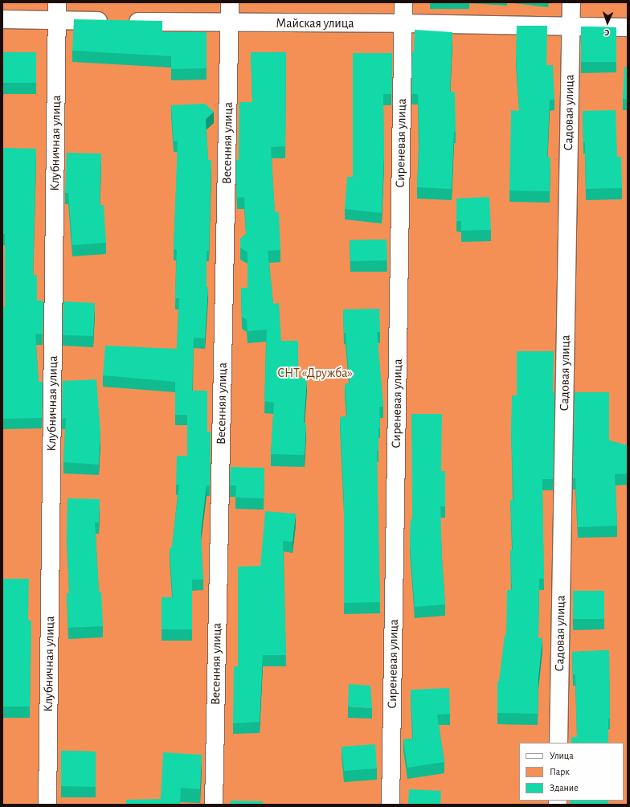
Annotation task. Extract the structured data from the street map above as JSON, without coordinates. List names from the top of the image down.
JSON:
{
  "streets": {
    "street": [
      "Майская улица",
      "Садовая улица",
      "Клубничная улица",
      "Весенняя улица",
      "Сиреневая улица"
    ]
  },
  "crossings": [
    ["Майская улица", "Садовая улица"],
    ["Майская улица", "Клубничная улица"],
    ["Майская улица", "Весенняя улица"],
    ["Майская улица", "Сиреневая улица"]
  ],
  "parks": ["СНТ «Дружба»"],
  "legend": ["Улица", "Парк", "Здание"],
  "north": "bottom"
}
